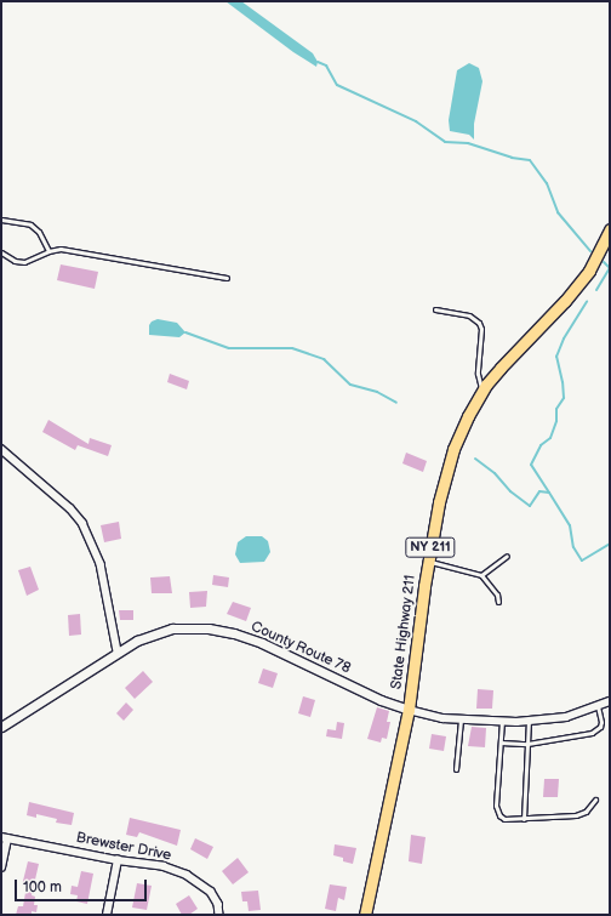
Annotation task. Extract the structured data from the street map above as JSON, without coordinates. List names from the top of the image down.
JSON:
{
  "streets": {
    "main road": ["NY 211", "State Highway 211"],
    "street": ["County Route 78", "Brewster Drive"]
  },
  "crossings": [
    ["State Highway 211", "County Route 78"]
  ],
  "scale_bar": "100 m"
}
